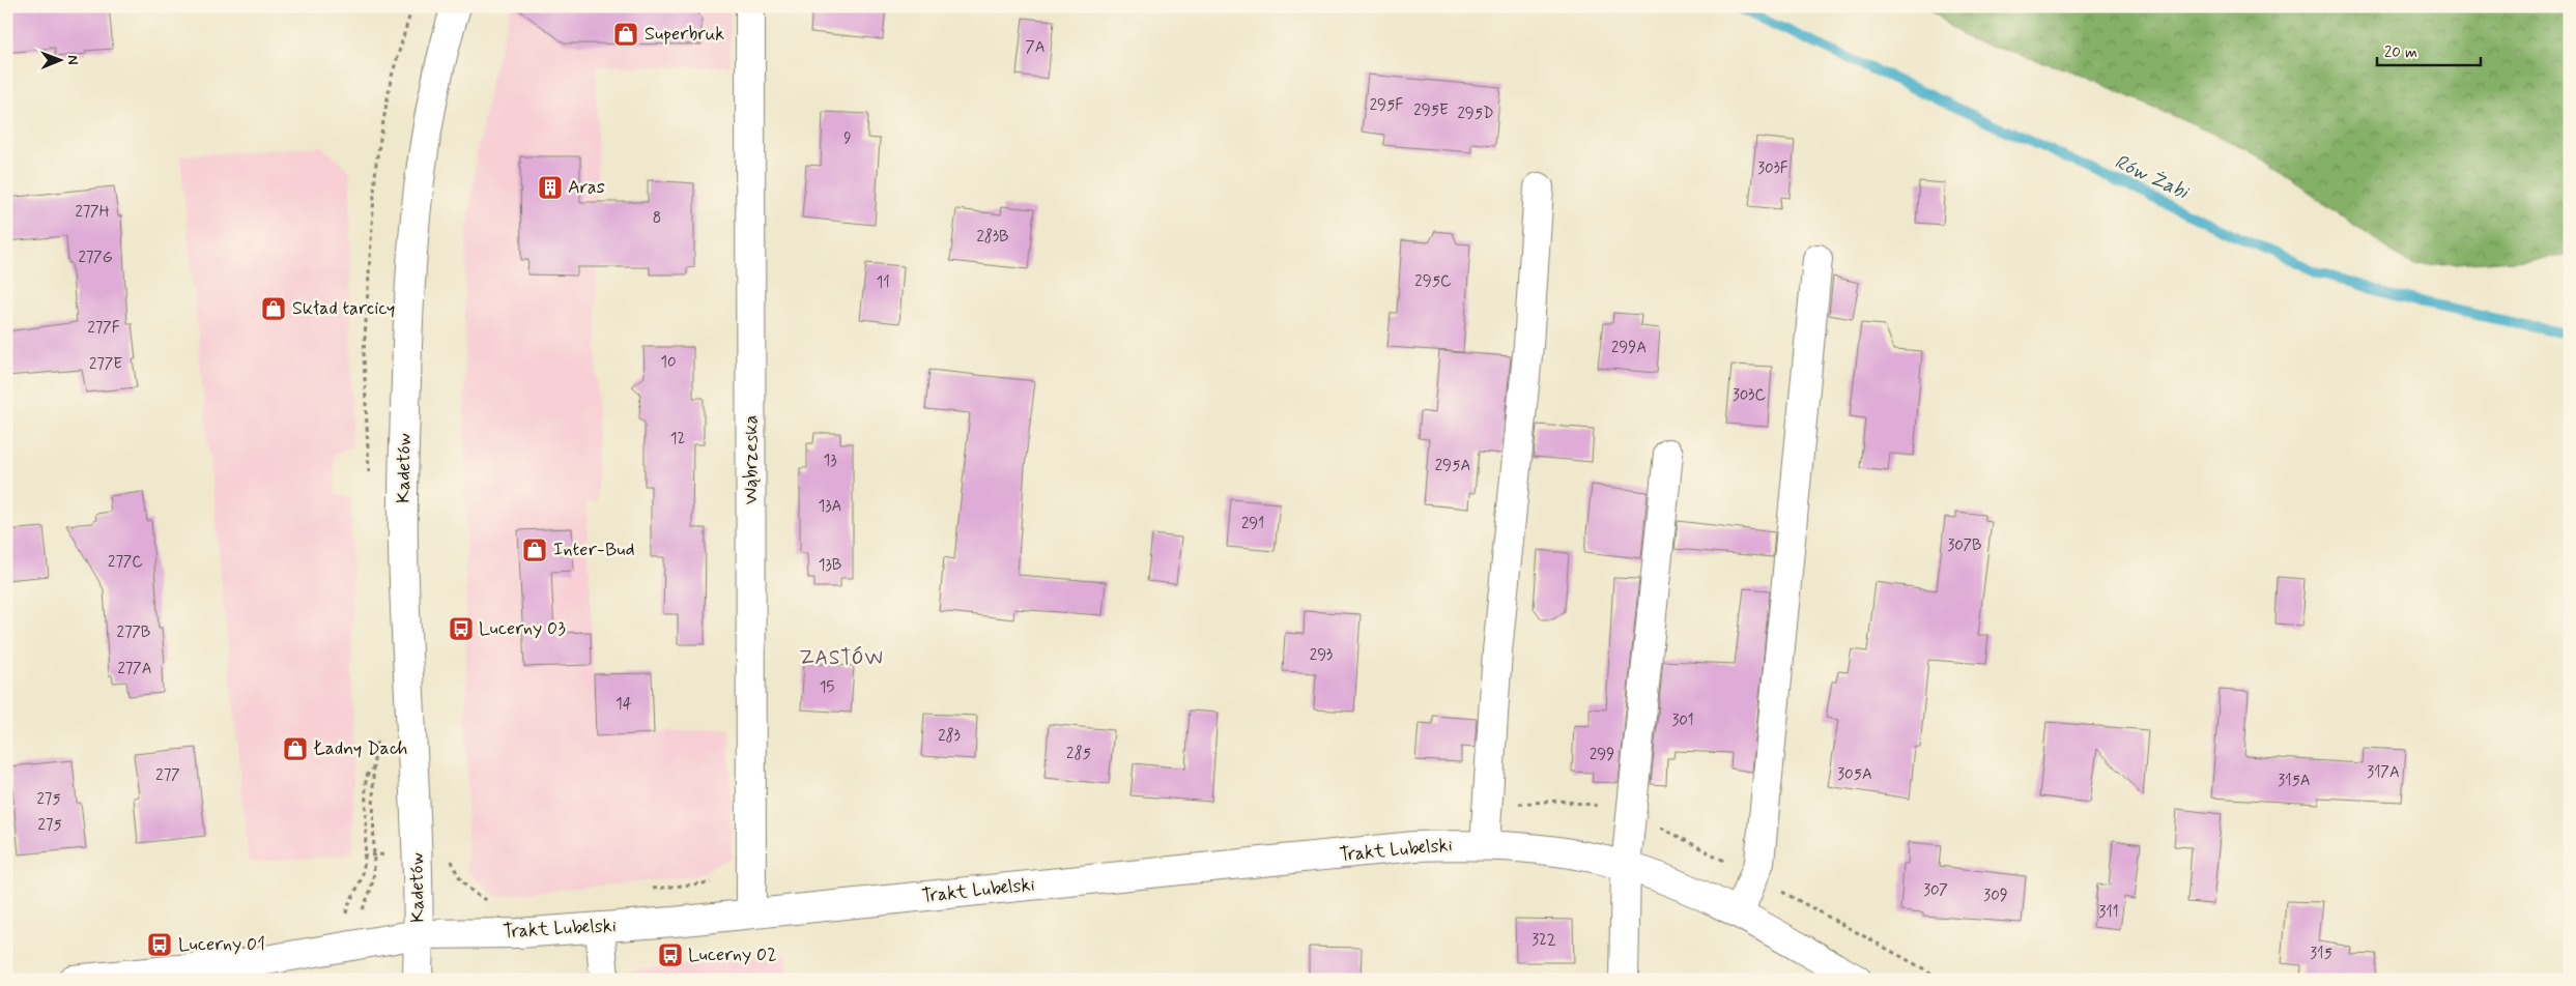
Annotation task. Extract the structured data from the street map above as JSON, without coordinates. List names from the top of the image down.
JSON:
{
  "streets": {
    "street": ["Wąbrzeska", "Kadetów", "Trakt Lubelski"]
  },
  "crossings": [
    ["Wąbrzeska", "Trakt Lubelski"],
    ["Kadetów", "Trakt Lubelski"]
  ],
  "districts": ["ZASTÓW"],
  "water": ["Rów Żabi"],
  "places": {
    "shop": [
      "Superbruk",
      "Skład tarcicy",
      "Inter-Bud",
      "Ładny Dach"
    ],
    "building": ["Aras"],
    "bus stop": ["Lucerny 03", "Lucerny 01", "Lucerny 02"]
  },
  "house_numbers": [
    "7A",
    "295F",
    "295E",
    "295D",
    "9",
    "303F",
    "277H",
    "8",
    "283B",
    "277G",
    "295C",
    "11",
    "277F",
    "299A",
    "10",
    "277E",
    "303C",
    "12",
    "13",
    "295A",
    "13A",
    "291",
    "307B",
    "277C",
    "13B",
    "277B",
    "293",
    "277A",
    "15",
    "14",
    "301",
    "283",
    "285",
    "299",
    "317A",
    "305A",
    "277",
    "315A",
    "275",
    "275",
    "307",
    "309",
    "311",
    "322",
    "315"
  ],
  "scale_bar": "20 m",
  "north": "right"
}
